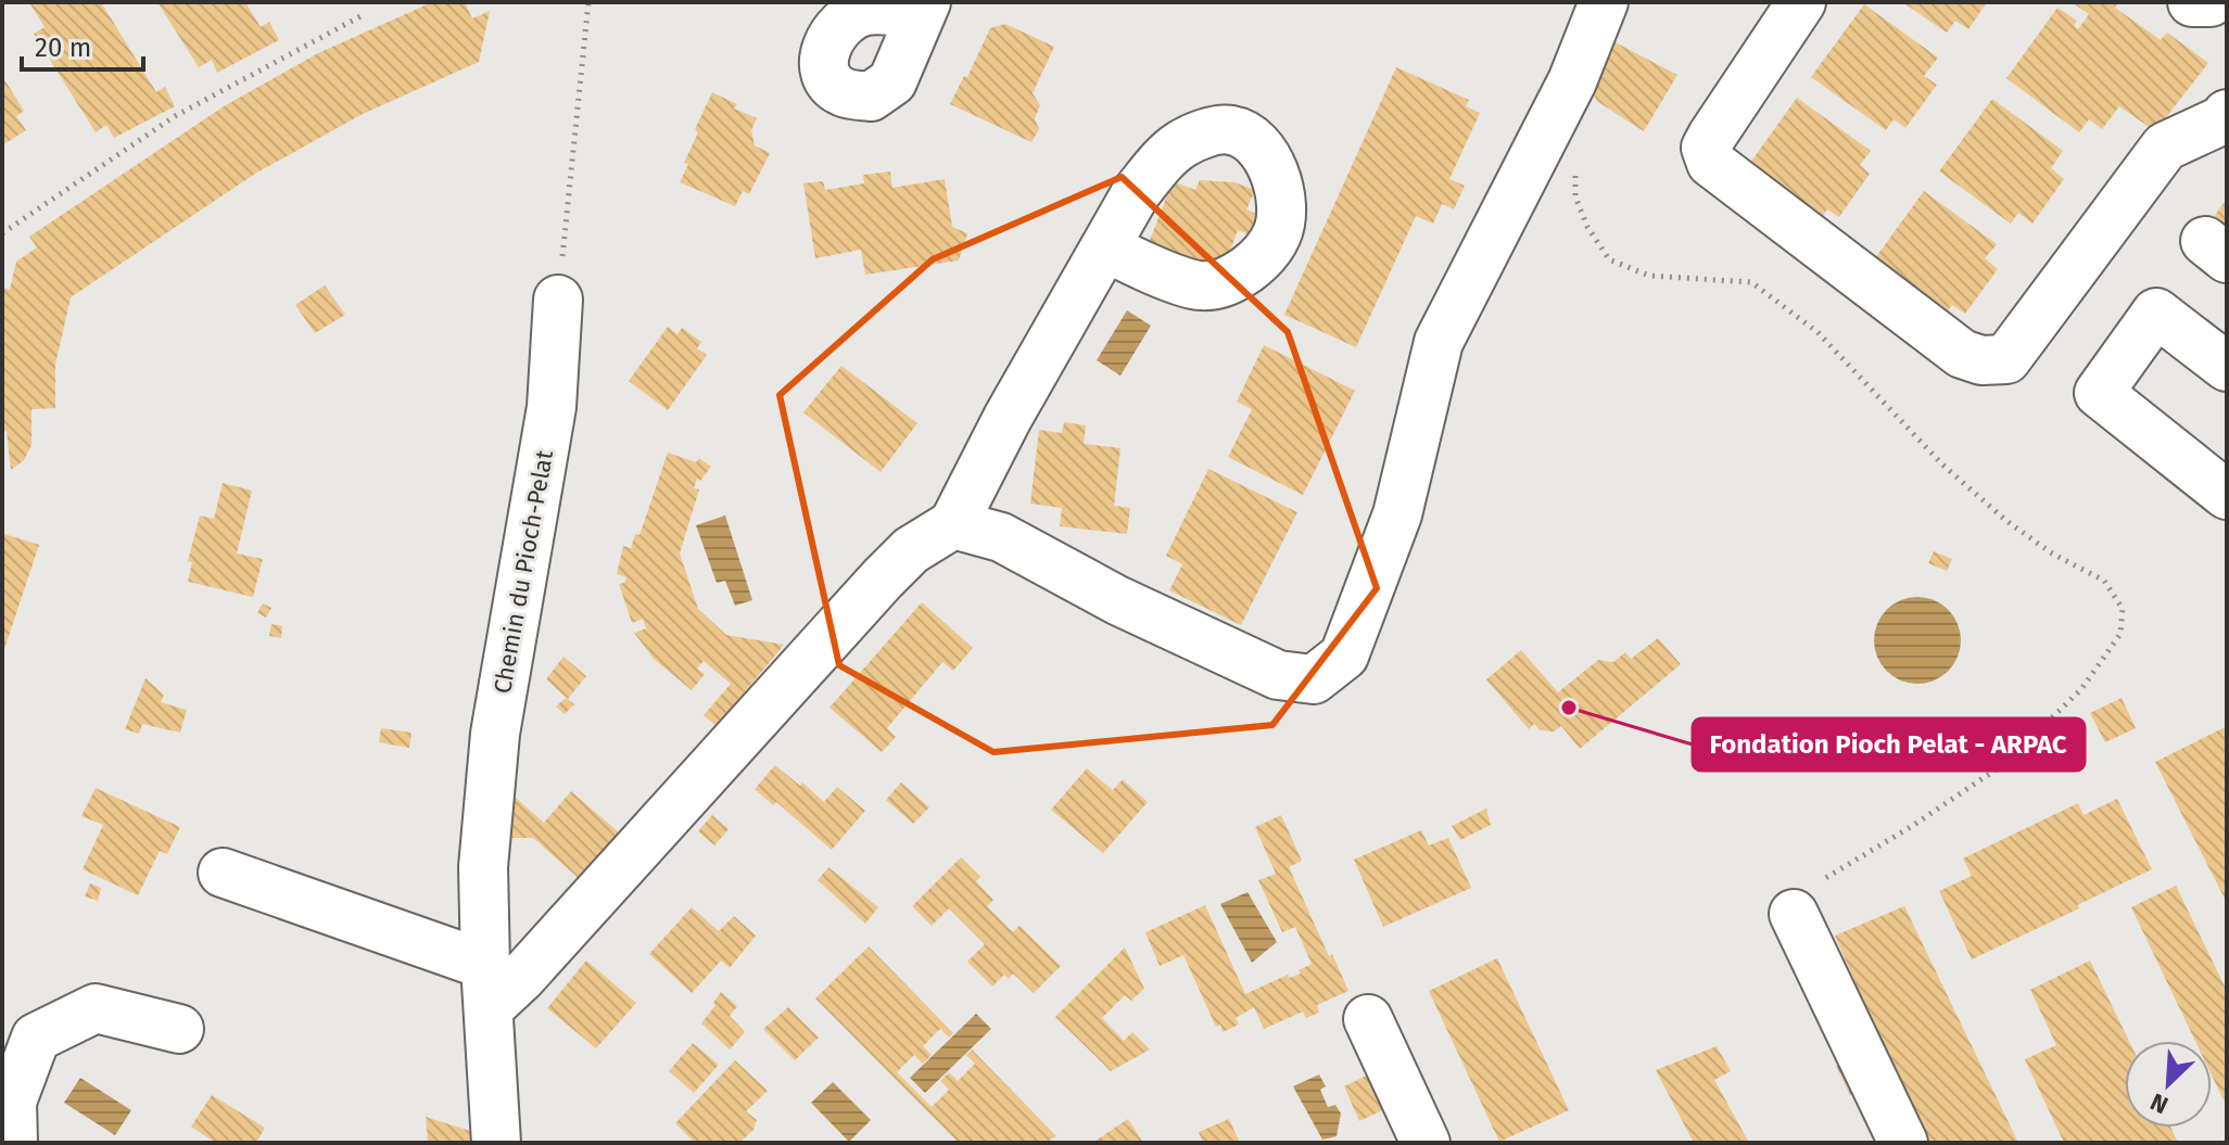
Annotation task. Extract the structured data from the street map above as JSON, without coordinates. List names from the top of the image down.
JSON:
{
  "streets": {
    "street": ["Chemin du Pioch-Pelat"]
  },
  "places": ["Fondation Pioch Pelat - ARPAC"],
  "scale_bar": "20 m",
  "north": "bottom left"
}
